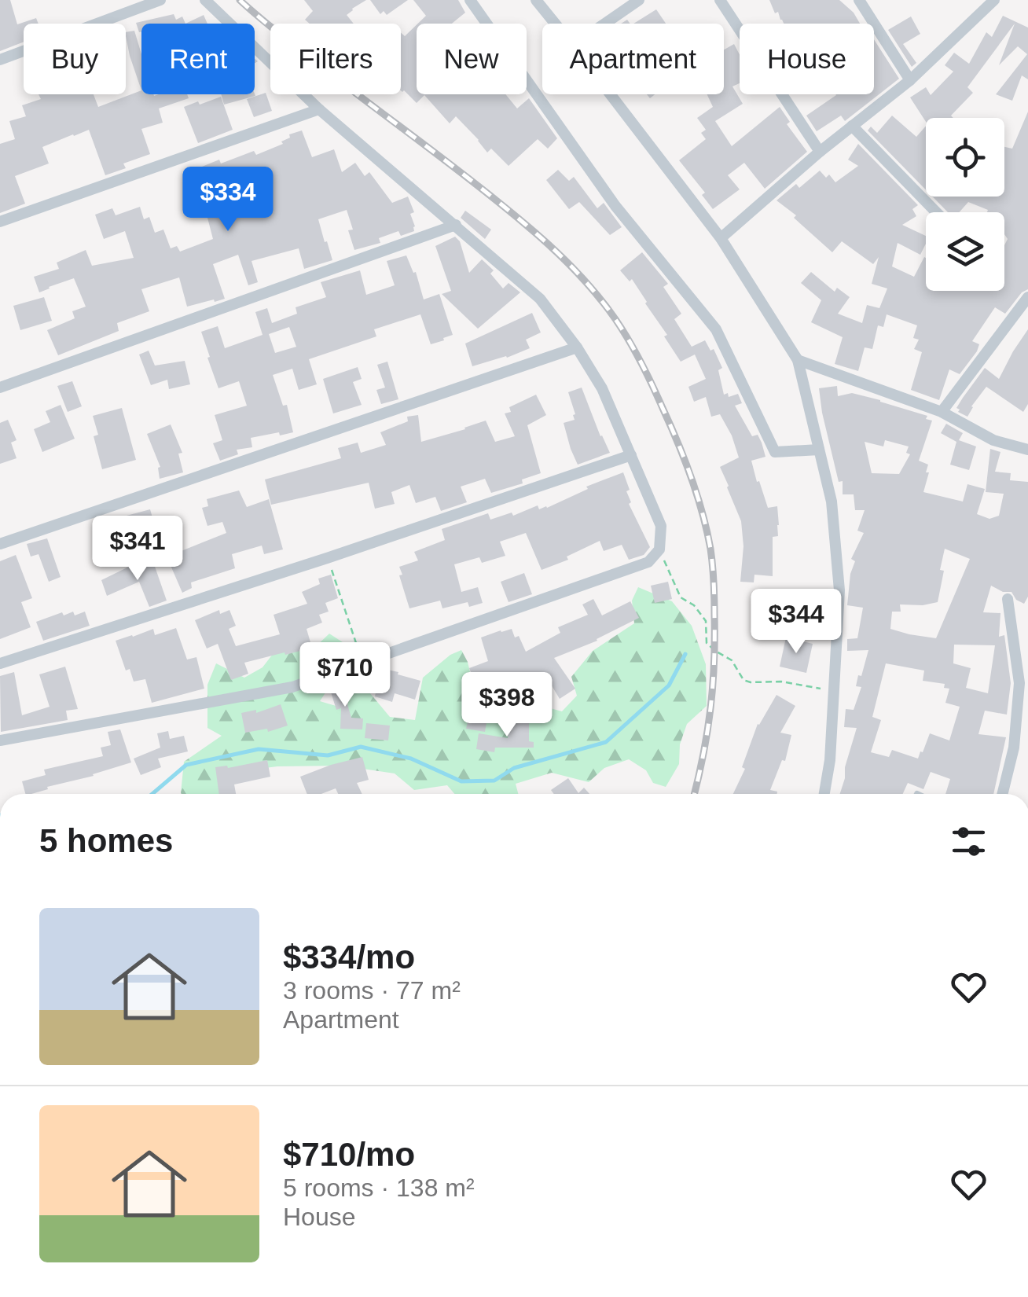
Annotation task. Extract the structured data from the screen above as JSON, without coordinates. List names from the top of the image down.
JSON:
{
  "page": {
    "chip": [
      "Buy",
      "Rent",
      "Filters",
      "New",
      "Apartment",
      "House"
    ],
    "price": [
      "$334",
      "$341",
      "$344",
      "$710",
      "$398"
    ],
    "heading": "5 homes",
    "list": [
      {
        "name": "$334/mo",
        "note": "3 rooms · 77 m² · Apartment"
      },
      {
        "name": "$710/mo",
        "note": "5 rooms · 138 m² · House"
      }
    ]
  }
}
